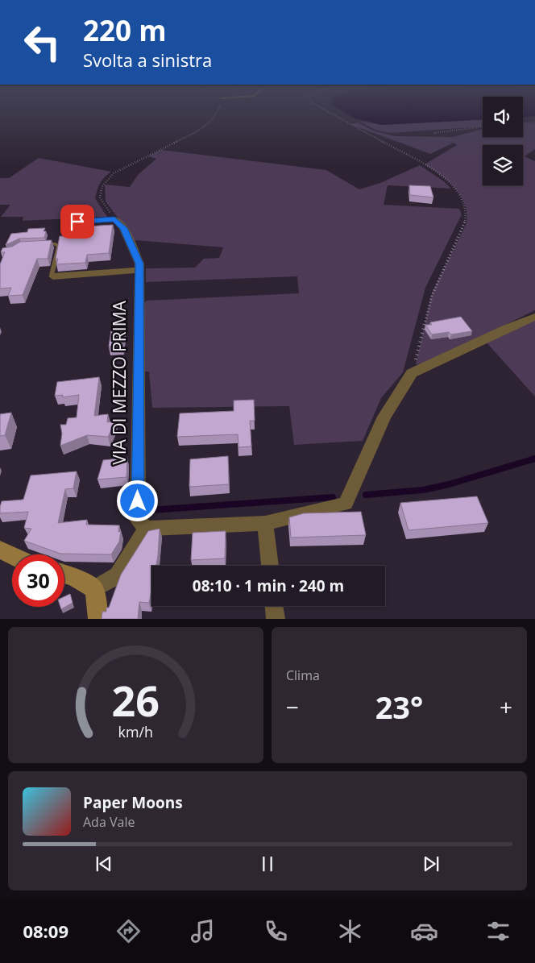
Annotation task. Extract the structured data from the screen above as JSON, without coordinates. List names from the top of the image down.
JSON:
{
  "streets": {
    "street": ["VIA DI MEZZO PRIMA"]
  },
  "page": {
    "turn": ["220 m", "Svolta a sinistra"],
    "limit": "30",
    "trip": "08:10 · 1 min · 240 m",
    "tile": "Clima",
    "heat": ["−", "23°", "+"],
    "song": ["Paper Moons", "Ada Vale"],
    "tabs": "08:09",
    "gauge": ["26", "km/h"]
  }
}
